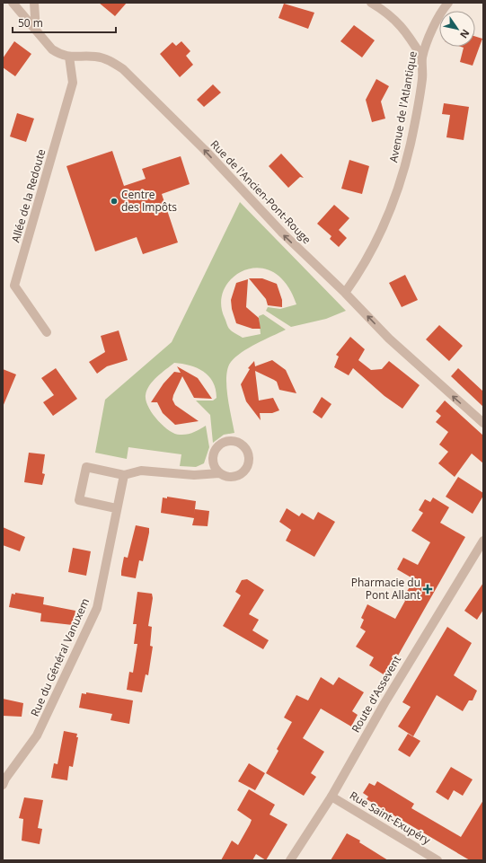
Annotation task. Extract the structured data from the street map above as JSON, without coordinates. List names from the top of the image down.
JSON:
{
  "streets": {
    "street": [
      "Avenue de l'Atlantique",
      "Rue de l'Ancien-Pont-Rouge",
      "Allée de la Redoute",
      "Rue du Général Vanuxem",
      "Route d'Assevent",
      "Rue Saint-Exupéry"
    ]
  },
  "crossings": [
    ["Avenue de l'Atlantique", "Rue de l'Ancien-Pont-Rouge"],
    ["Rue de l'Ancien-Pont-Rouge", "Allée de la Redoute"],
    ["Route d'Assevent", "Rue Saint-Exupéry"]
  ],
  "one_way": ["Rue de l'Ancien-Pont-Rouge"],
  "places": {
    "other": ["Centre des Impôts"],
    "health": ["Pharmacie du Pont Allant"]
  },
  "scale_bar": "50 m",
  "north": "bottom right"
}
